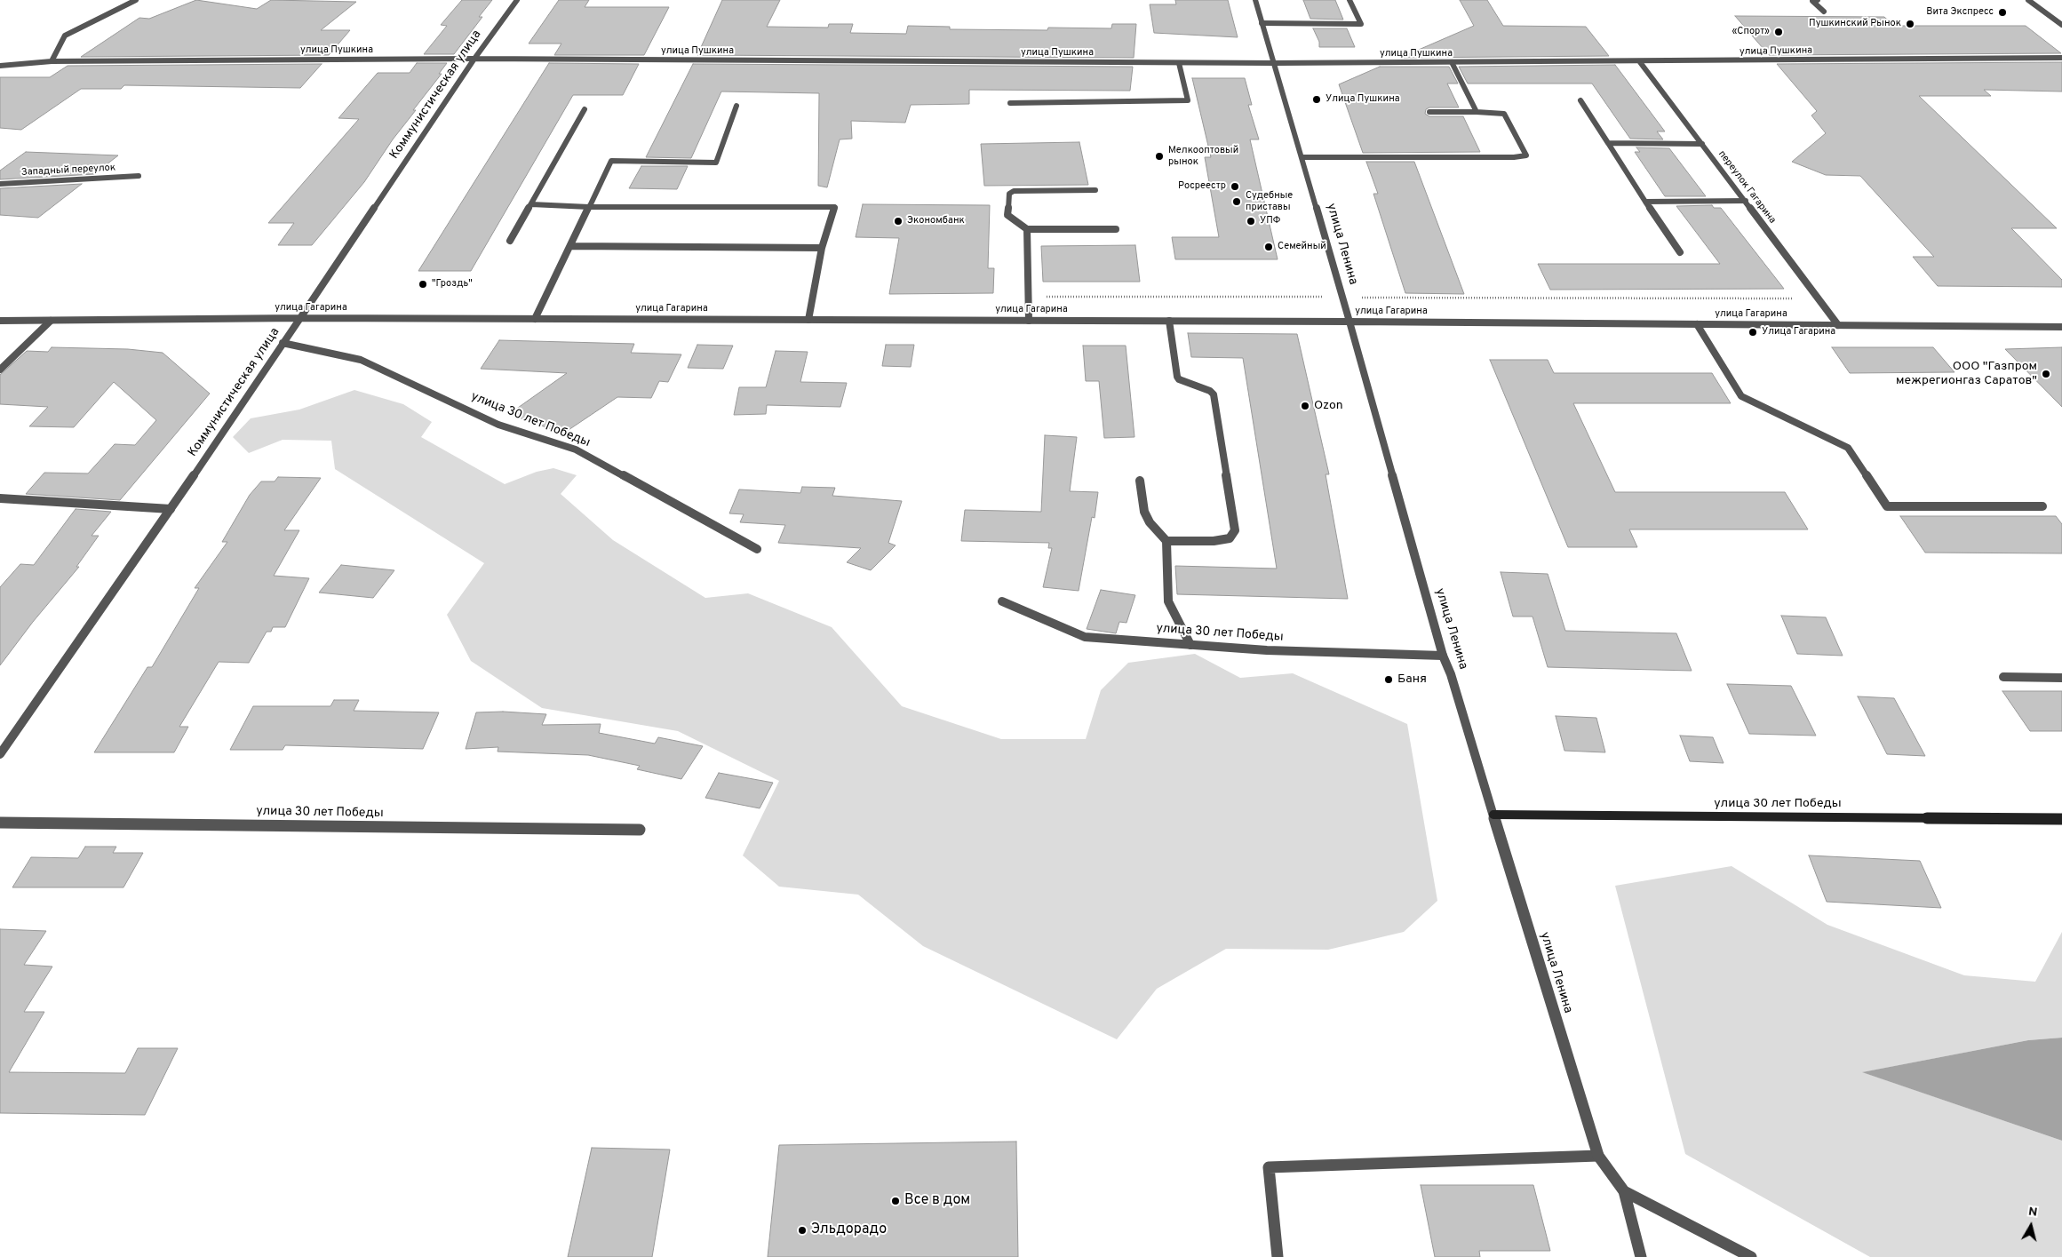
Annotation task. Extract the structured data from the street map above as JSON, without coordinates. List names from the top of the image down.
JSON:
{
  "streets": {
    "main road": ["улица 30 лет Победы"],
    "street": [
      "улица Пушкина",
      "Коммунистическая улица",
      "Западный переулок",
      "переулок Гагарина",
      "улица Ленина",
      "улица Гагарина"
    ]
  },
  "crossings": [
    ["улица Пушкина", "Коммунистическая улица"],
    ["улица Пушкина", "переулок Гагарина"],
    ["улица Пушкина", "улица Ленина"],
    ["Коммунистическая улица", "улица Гагарина"],
    ["Коммунистическая улица", "улица 30 лет Победы"],
    ["переулок Гагарина", "улица Гагарина"],
    ["улица Ленина", "улица Гагарина"],
    ["улица Ленина", "улица 30 лет Победы"]
  ],
  "places": [
    "Вита Экспресс",
    "Пушкинский Рынок",
    "«Спорт»",
    "Улица Пушкина",
    "Мелкооптовый рынок",
    "Росреестр",
    "Судебные приставы",
    "Экономбанк",
    "УПФ",
    "Семейный",
    "\"Гроздь\"",
    "Улица Гагарина",
    "ООО \"Газпром межрегионгаз Саратов\"",
    "Ozon",
    "Баня",
    "Все в дом",
    "Эльдорадо"
  ],
  "north": "top"
}
